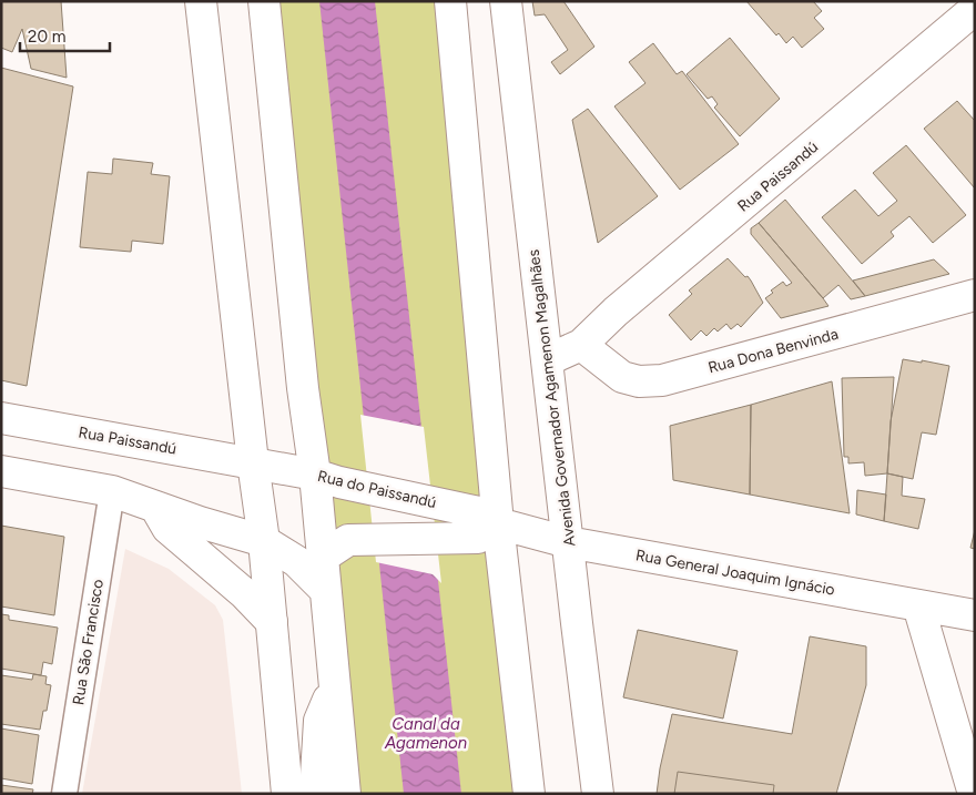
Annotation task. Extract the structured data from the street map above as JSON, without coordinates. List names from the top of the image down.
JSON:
{
  "streets": {
    "main road": [
      "Rua Paissandú",
      "Rua Dona Benvinda",
      "Avenida Governador Agamenon Magalhães",
      "Rua do Paissandú",
      "Rua General Joaquim Ignácio"
    ],
    "street": ["Rua São Francisco"]
  },
  "crossings": [
    ["Rua Paissandú", "Rua Dona Benvinda"],
    ["Rua Paissandú", "Rua do Paissandú"],
    ["Avenida Governador Agamenon Magalhães", "Rua General Joaquim Ignácio"],
    ["Rua do Paissandú", "Rua General Joaquim Ignácio"]
  ],
  "water": ["Canal da Agamenon"],
  "scale_bar": "20 m"
}
